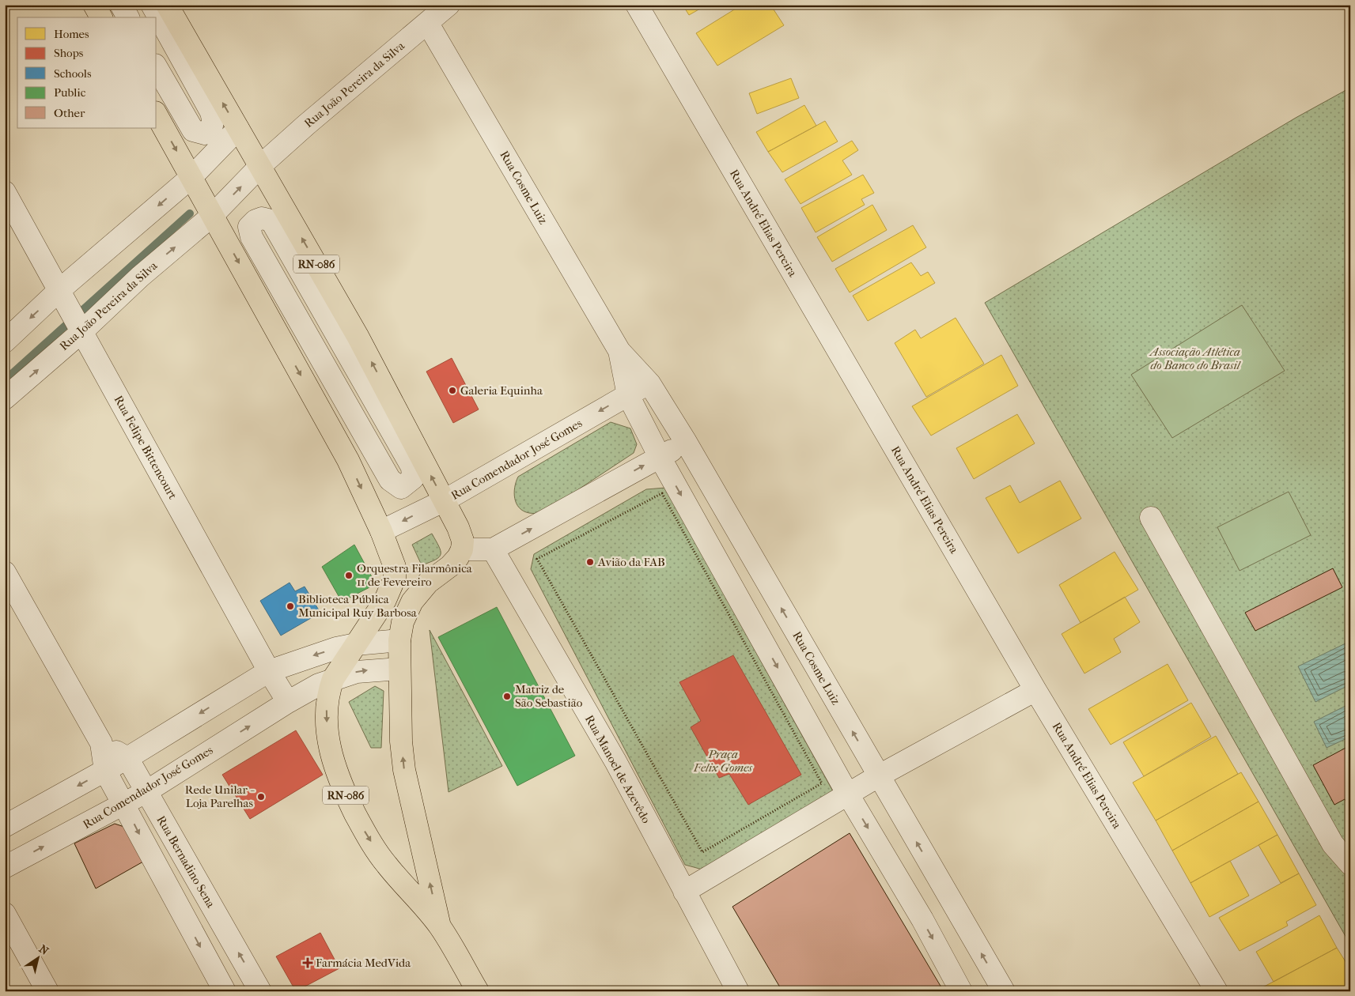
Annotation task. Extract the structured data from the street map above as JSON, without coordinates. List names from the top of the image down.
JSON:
{
  "streets": {
    "main road": ["RN-086"],
    "street": [
      "Rua João Pereira da Silva",
      "Rua Cosme Luiz",
      "Rua André Elias Pereira",
      "Rua Felipe Bittencourt",
      "Rua Comendador José Gomes",
      "Rua Manoel de Azevêdo",
      "Rua Bernadino Sena"
    ]
  },
  "crossings": [
    ["Rua João Pereira da Silva", "Rua Cosme Luiz"],
    ["Rua João Pereira da Silva", "RN-086"],
    ["Rua João Pereira da Silva", "Rua Felipe Bittencourt"],
    ["Rua Cosme Luiz", "Rua Comendador José Gomes"],
    ["RN-086", "Rua Comendador José Gomes"],
    ["Rua Felipe Bittencourt", "Rua Comendador José Gomes"],
    ["Rua Comendador José Gomes", "Rua Bernadino Sena"]
  ],
  "parks": ["Associação Atlética do Banco do Brasil", "Praça Felix Gomes"],
  "places": {
    "other": [
      "Galeria Equinha",
      "Avião da FAB",
      "Orquestra Filarmônica 11 de Fevereiro",
      "Biblioteca Pública Municipal Ruy Barbosa",
      "Matriz de São Sebastião",
      "Rede Unilar - Loja Parelhas"
    ],
    "health": ["Farmácia MedVida"]
  },
  "legend": [
    "Homes",
    "Shops",
    "Schools",
    "Public",
    "Other"
  ],
  "north": "top right"
}
